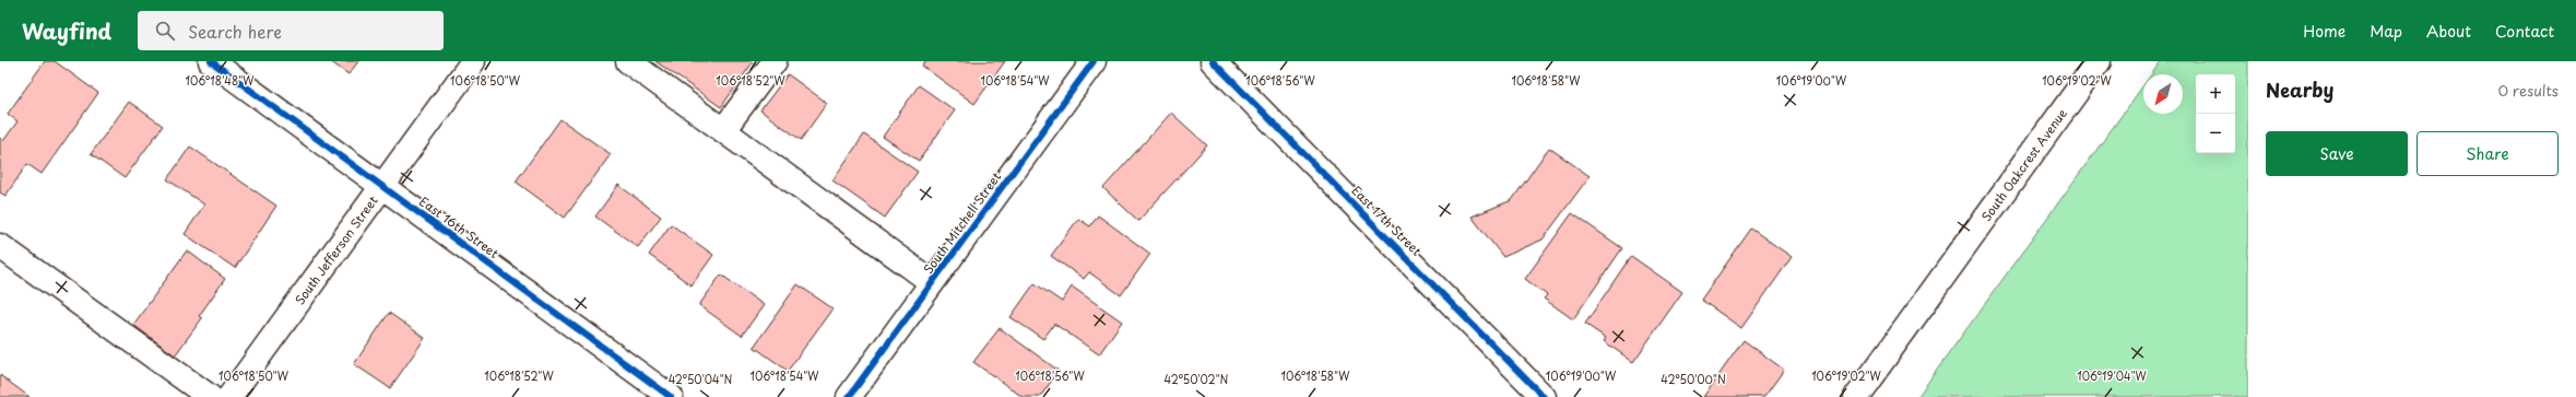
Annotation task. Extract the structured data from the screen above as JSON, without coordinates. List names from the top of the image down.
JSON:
{
  "streets": {
    "street": [
      "South Oakcrest Avenue",
      "East 17th Street",
      "South Mitchell Street",
      "East 16th Street",
      "South Jefferson Street"
    ]
  },
  "crossings": [
    ["East 16th Street", "South Jefferson Street"]
  ],
  "north": "bottom left",
  "page": {
    "header": "Wayfind",
    "search": "Search here",
    "nav": [
      "Home",
      "Map",
      "About",
      "Contact"
    ],
    "heading": ["Nearby", "0 results"],
    "map_buttons": ["+", "−"],
    "buttons": ["Save", "Share"]
  },
  "coordinates": [
    "106°18'48\"W",
    "106°18'58\"W",
    "106°18'50\"W",
    "106°18'52\"W",
    "106°18'54\"W",
    "106°18'56\"W",
    "106°19'00\"W",
    "106°19'02\"W",
    "106°19'04\"W",
    "42°50'04\"N",
    "42°50'02\"N",
    "42°50'00\"N"
  ]
}
